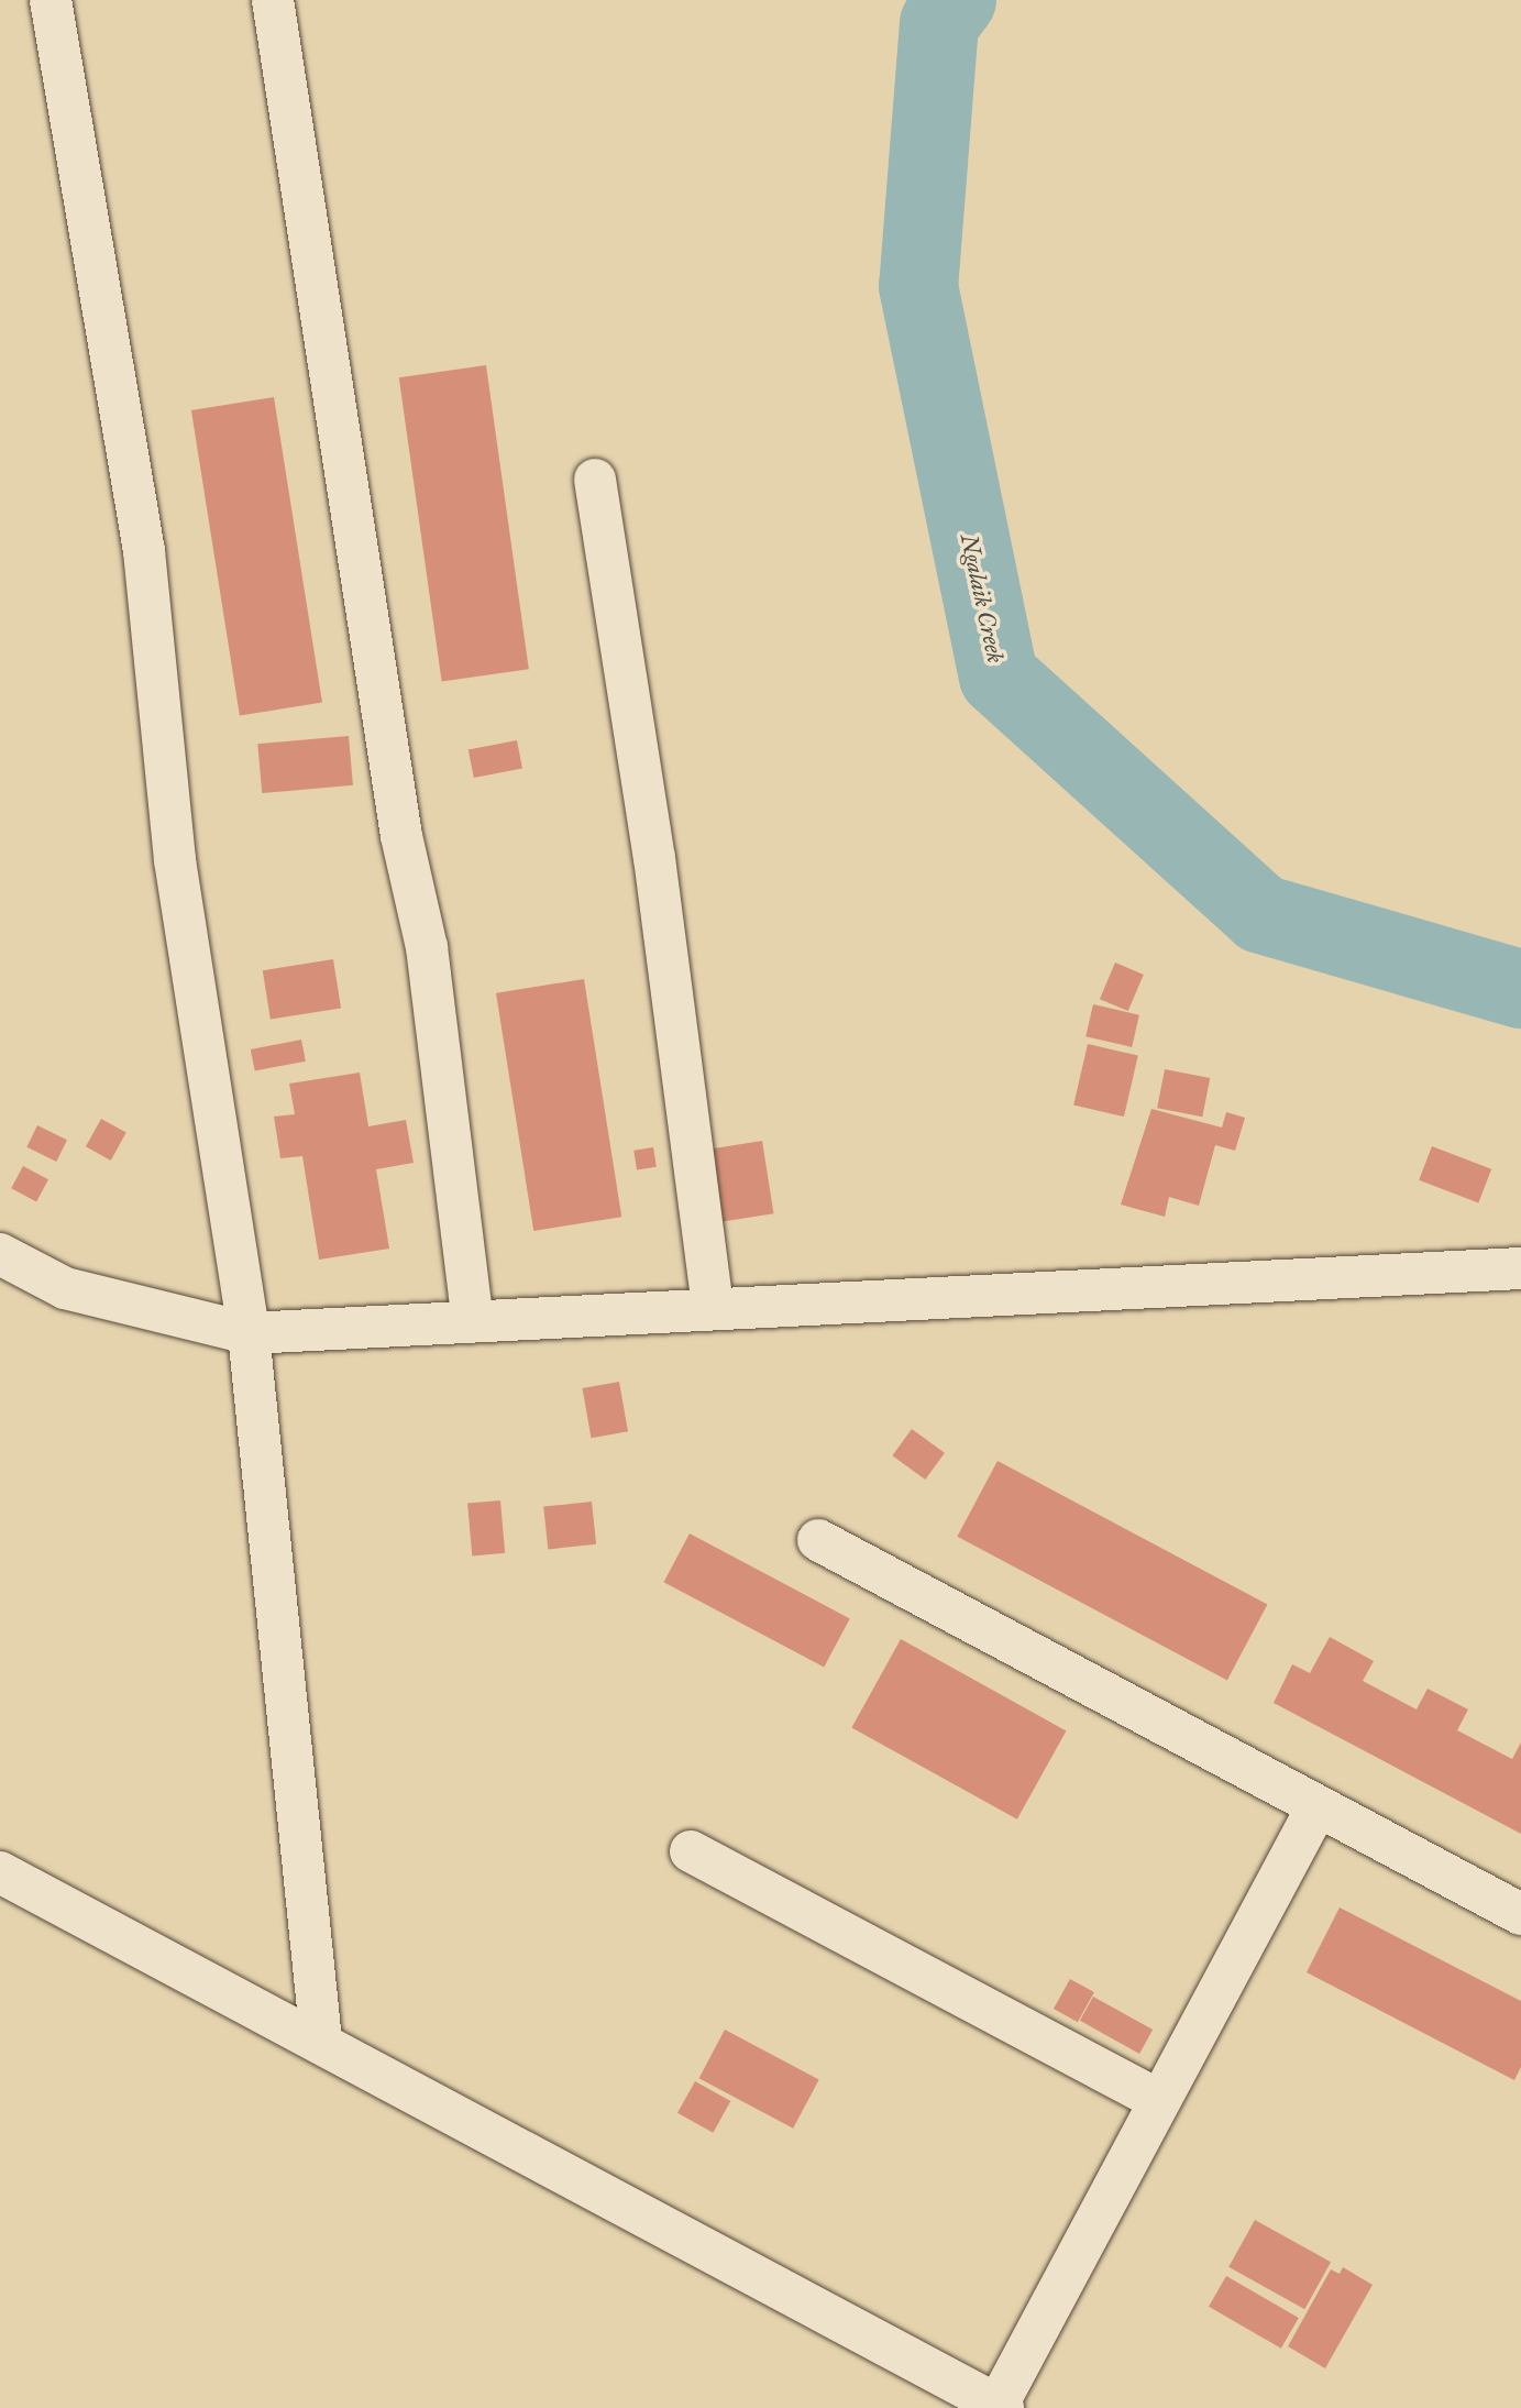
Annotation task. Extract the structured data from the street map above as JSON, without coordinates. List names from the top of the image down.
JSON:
{
  "water": ["Ngalaik Creek"]
}
